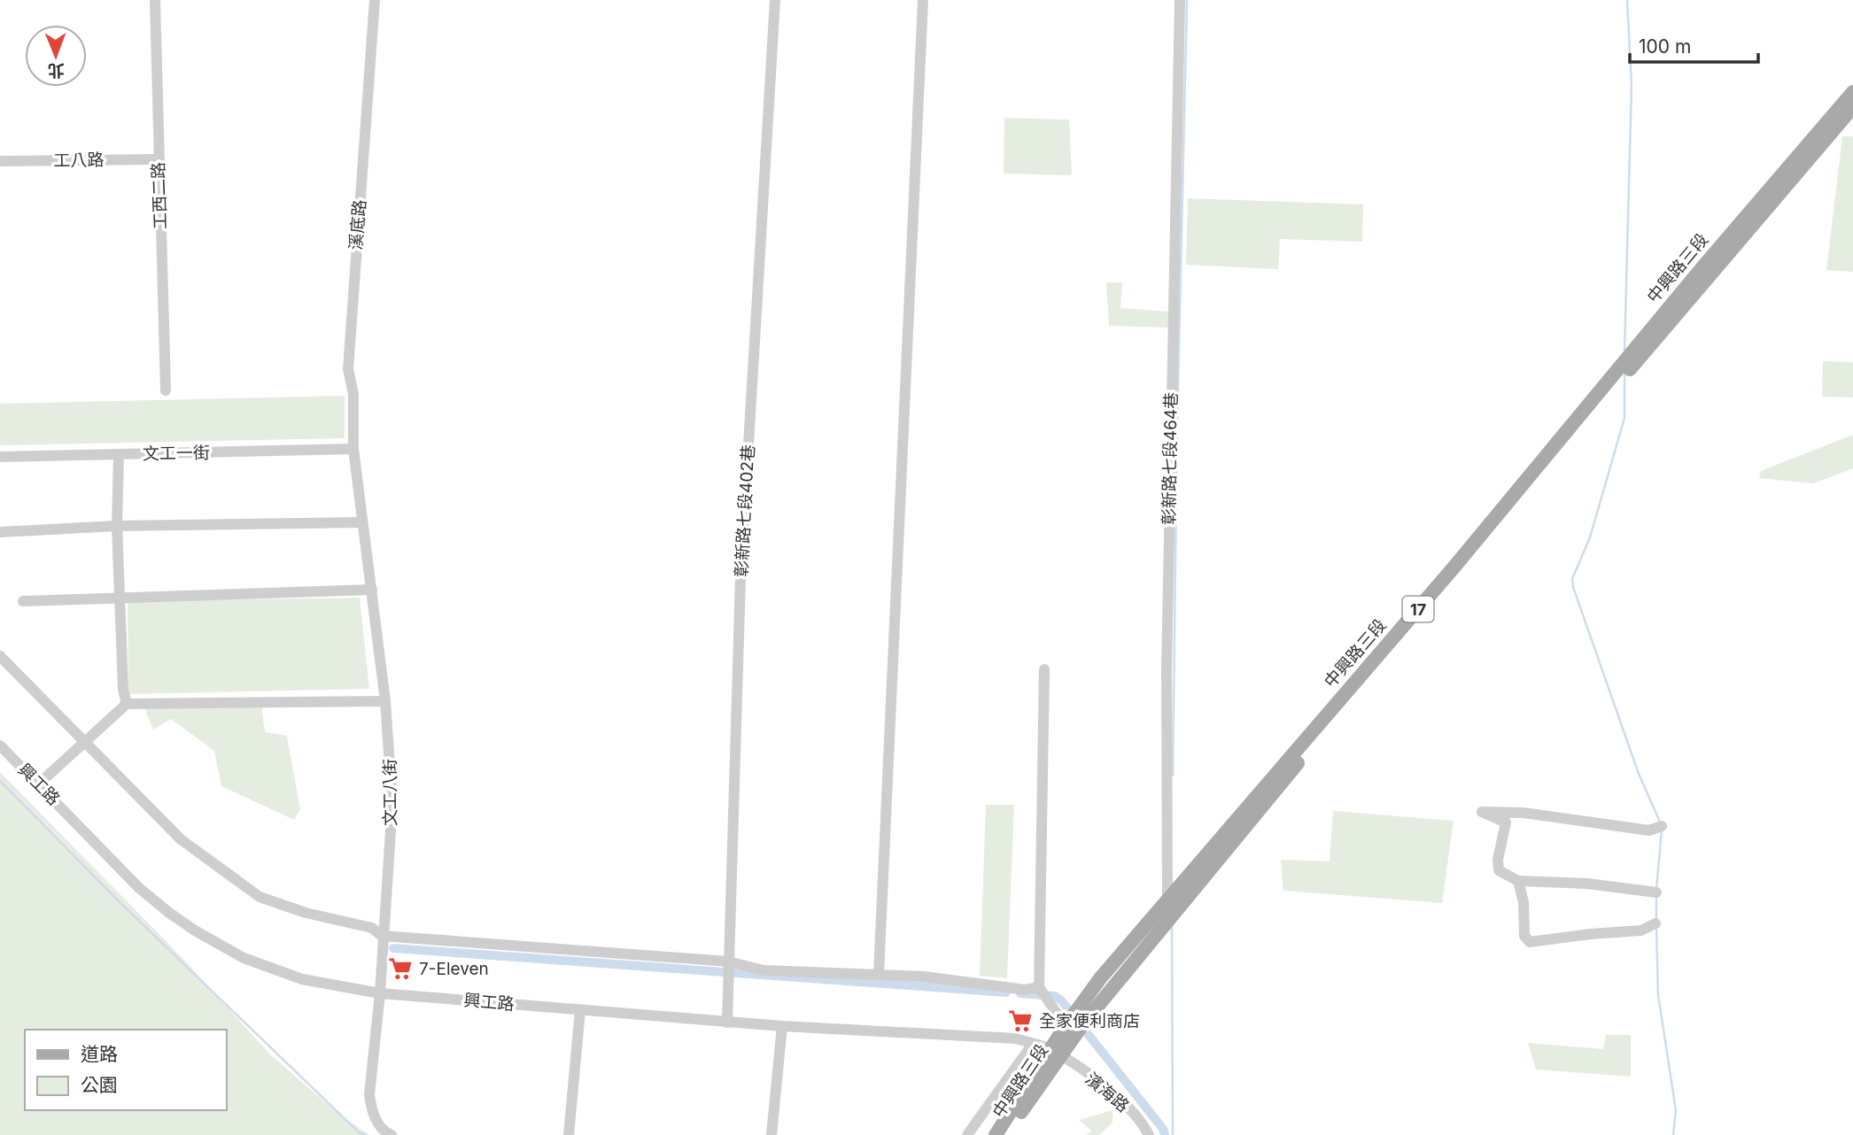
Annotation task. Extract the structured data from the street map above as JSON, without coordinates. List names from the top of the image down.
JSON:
{
  "streets": {
    "main road": ["中興路三段", "17"],
    "street": [
      "工八路",
      "工西二路",
      "溪底路",
      "文工一街",
      "彰新路七段464巷",
      "彰新路七段402巷",
      "興工路",
      "文工八街",
      "濱海路"
    ]
  },
  "crossings": [
    ["工八路", "工西二路"],
    ["溪底路", "文工一街"],
    ["溪底路", "文工八街"],
    ["中興路三段", "彰新路七段464巷"],
    ["中興路三段", "興工路"],
    ["中興路三段", "濱海路"],
    ["文工一街", "文工八街"],
    ["彰新路七段402巷", "興工路"],
    ["興工路", "文工八街"],
    ["興工路", "濱海路"]
  ],
  "places": {
    "supermarket": ["7-Eleven", "全家便利商店"]
  },
  "legend": ["道路", "公園"],
  "scale_bar": "100 m",
  "north": "bottom"
}
